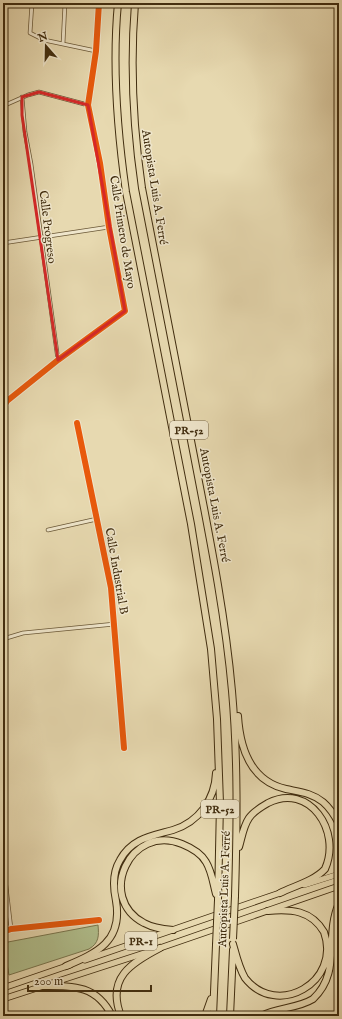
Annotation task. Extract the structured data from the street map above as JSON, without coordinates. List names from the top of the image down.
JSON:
{
  "streets": {
    "highway": ["Autopista Luis A. Ferré", "PR-52", "PR-1"],
    "street": ["Calle Progreso", "Calle Primero de Mayo", "Calle Industrial B"]
  },
  "crossings": [
    ["Calle Progreso", "Calle Primero de Mayo"]
  ],
  "scale_bar": "200 m",
  "north": "top"
}
